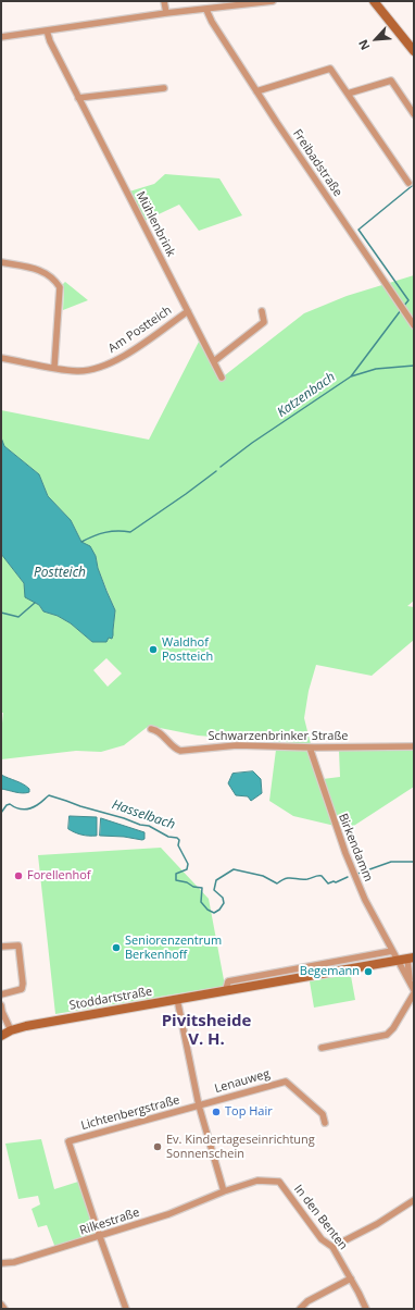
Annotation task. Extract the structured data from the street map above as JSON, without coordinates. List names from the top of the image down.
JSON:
{
  "streets": {
    "main road": ["Stoddartstraße"],
    "street": [
      "Freibadstraße",
      "Mühlenbrink",
      "Am Postteich",
      "Schwarzenbrinker Straße",
      "Birkendamm",
      "Lenauweg",
      "Lichtenbergstraße",
      "In den Benten",
      "Rilkestraße"
    ]
  },
  "crossings": [
    ["Mühlenbrink", "Am Postteich"],
    ["Schwarzenbrinker Straße", "Birkendamm"],
    ["Birkendamm", "Stoddartstraße"],
    ["Lenauweg", "Lichtenbergstraße"],
    ["Lichtenbergstraße", "Rilkestraße"],
    ["In den Benten", "Rilkestraße"]
  ],
  "districts": ["Pivitsheide V. H."],
  "water": ["Katzenbach", "Postteich", "Hasselbach"],
  "places": [
    "Waldhof Postteich",
    "Forellenhof",
    "Seniorenzentrum Berkenhoff",
    "Begemann",
    "Top Hair",
    "Ev. Kindertageseinrichtung Sonnenschein"
  ],
  "north": "bottom left"
}
